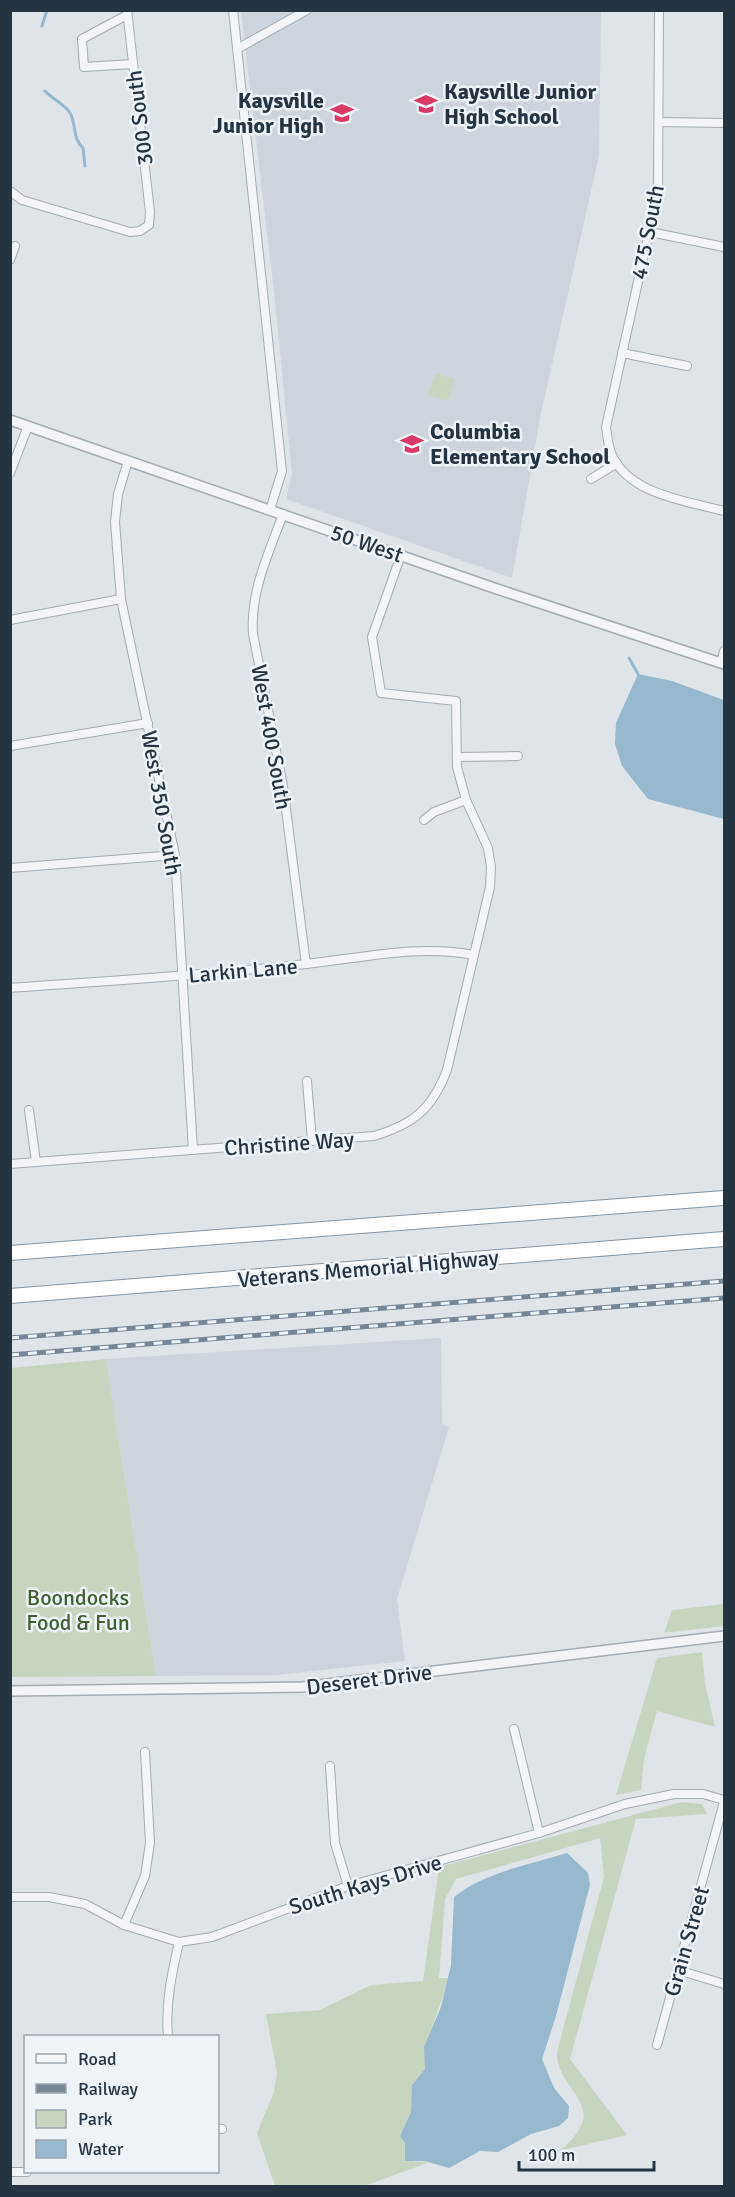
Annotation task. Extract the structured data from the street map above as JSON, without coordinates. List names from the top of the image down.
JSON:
{
  "streets": {
    "highway": ["Veterans Memorial Highway"],
    "street": [
      "300 South",
      "475 South",
      "50 West",
      "West 400 South",
      "West 350 South",
      "Larkin Lane",
      "Christine Way",
      "Deseret Drive",
      "South Kays Drive",
      "Grain Street"
    ]
  },
  "crossings": [
    ["50 West", "West 400 South"],
    ["50 West", "West 350 South"],
    ["50 West", "Christine Way"],
    ["West 400 South", "Larkin Lane"],
    ["West 350 South", "Larkin Lane"],
    ["West 350 South", "Christine Way"],
    ["Larkin Lane", "Christine Way"],
    ["South Kays Drive", "Grain Street"]
  ],
  "parks": ["Boondocks Food & Fun"],
  "places": {
    "school or university": ["Kaysville Junior High School", "Kaysville Junior High", "Columbia Elementary School"]
  },
  "legend": [
    "Road",
    "Railway",
    "Park",
    "Water"
  ],
  "scale_bar": "100 m"
}
